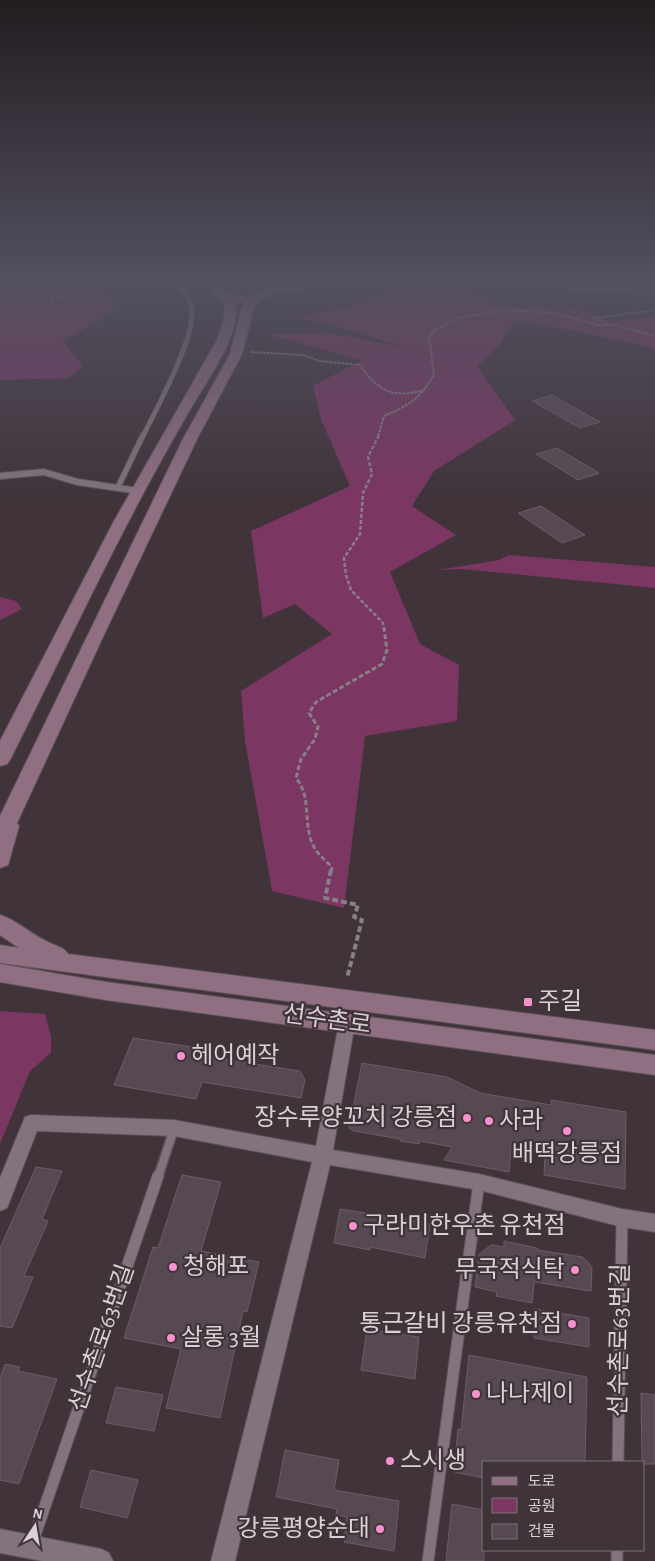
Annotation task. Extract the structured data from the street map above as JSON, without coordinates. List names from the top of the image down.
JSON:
{
  "streets": {
    "street": ["선수촌로"],
    "lane": ["선수촌로63번길"]
  },
  "places": {
    "transit": ["주길"],
    "other": [
      "헤어예작",
      "장수루양꼬치 강릉점",
      "사라",
      "배떡강릉점",
      "구라미한우촌 유천점",
      "청해포",
      "무국적식탁",
      "통근갈비 강릉유천점",
      "살롱 3월",
      "나나제이",
      "스시생",
      "강릉평양순대"
    ]
  },
  "legend": ["도로", "공원", "건물"],
  "north": "top"
}
